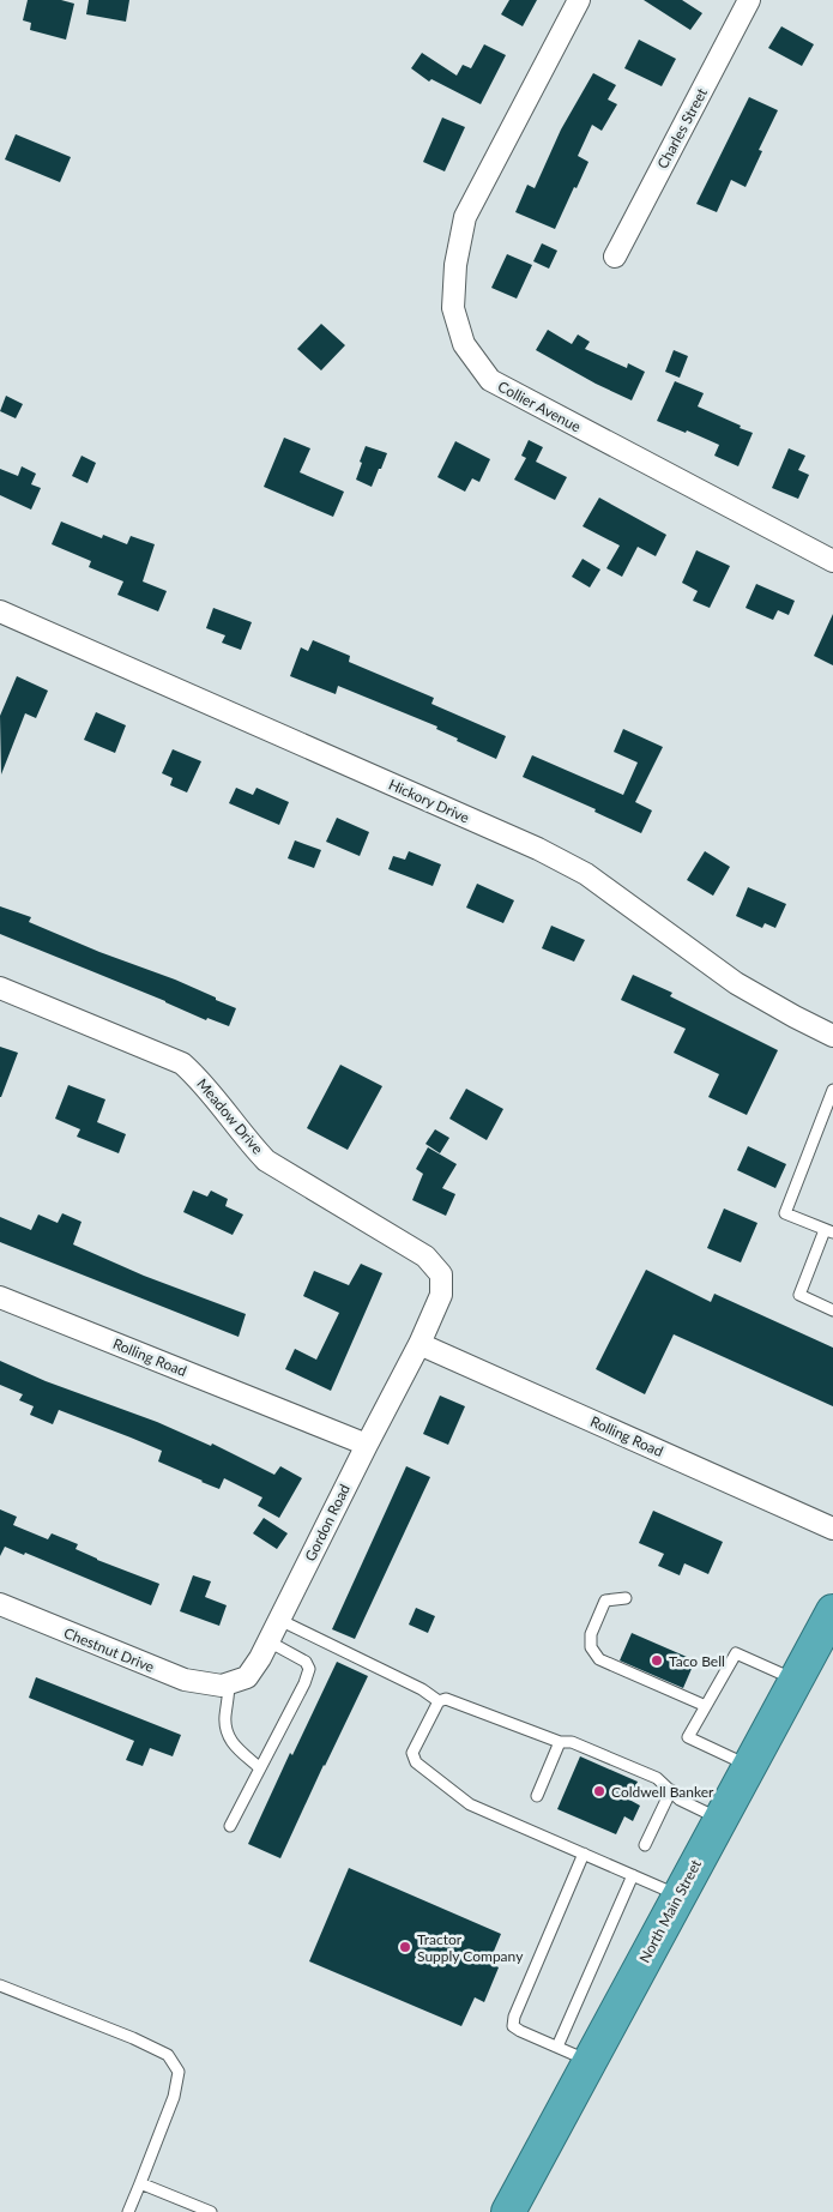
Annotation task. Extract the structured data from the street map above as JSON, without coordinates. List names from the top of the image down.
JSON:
{
  "streets": {
    "highway": ["North Main Street"],
    "street": [
      "Charles Street",
      "Collier Avenue",
      "Hickory Drive",
      "Meadow Drive",
      "Rolling Road",
      "Gordon Road",
      "Chestnut Drive"
    ]
  },
  "crossings": [
    ["Meadow Drive", "Rolling Road"],
    ["Meadow Drive", "Gordon Road"],
    ["Rolling Road", "Gordon Road"],
    ["Gordon Road", "Chestnut Drive"]
  ],
  "places": ["Taco Bell", "Coldwell Banker", "Tractor Supply Company"]
}
